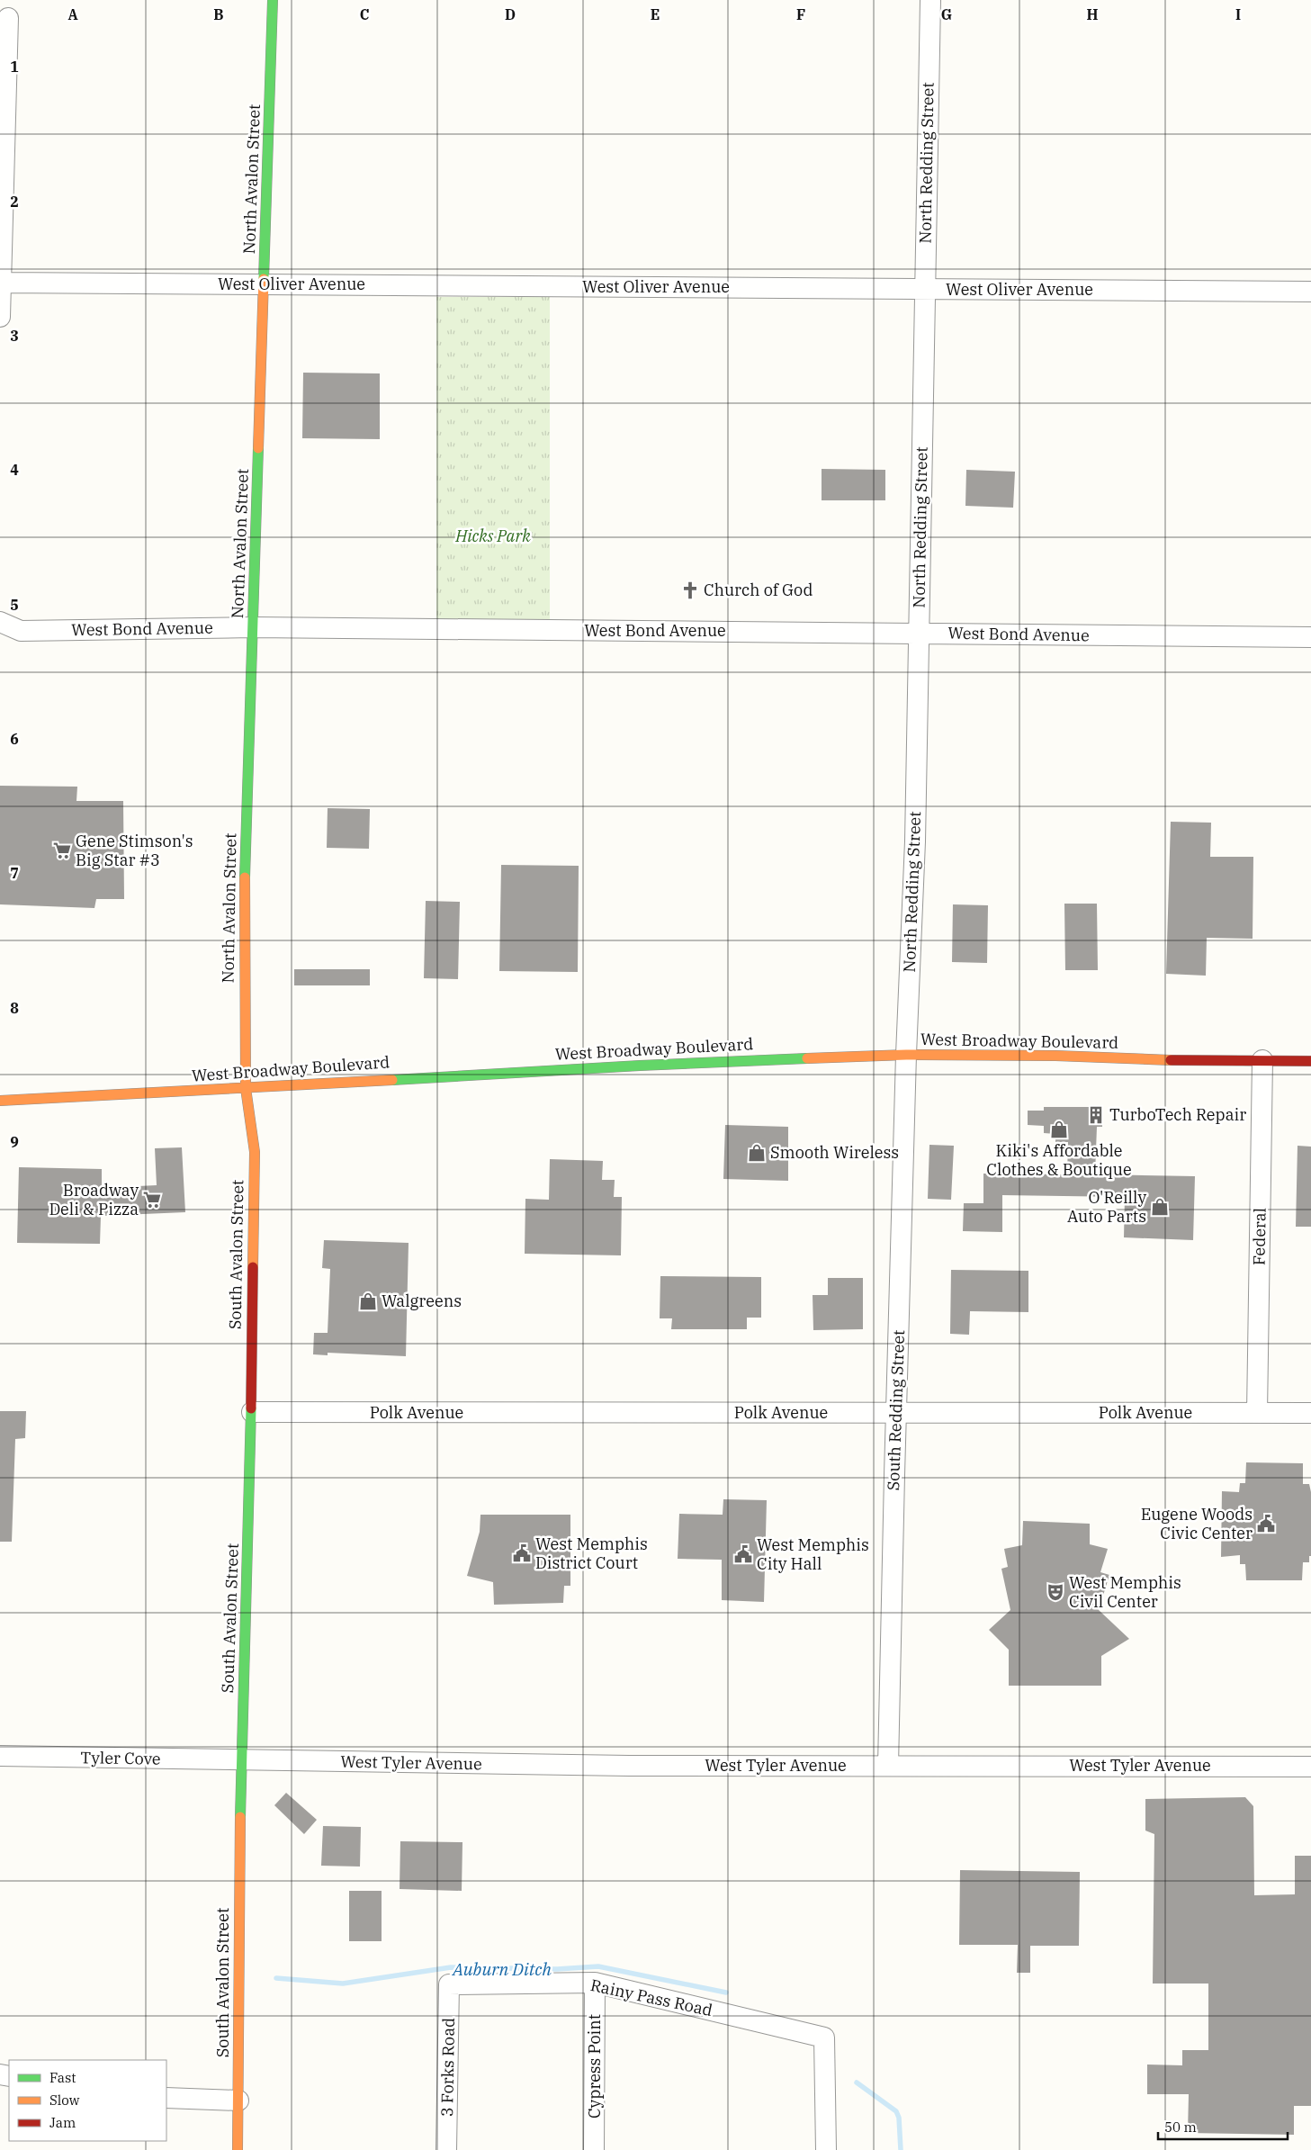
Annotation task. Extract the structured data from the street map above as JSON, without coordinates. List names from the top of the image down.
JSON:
{
  "streets": {
    "street": [
      "North Redding Street",
      "North Avalon Street",
      "West Oliver Avenue",
      "West Bond Avenue",
      "West Broadway Boulevard",
      "Federal",
      "South Avalon Street",
      "South Redding Street",
      "Polk Avenue",
      "Tyler Cove",
      "West Tyler Avenue",
      "Rainy Pass Road",
      "Cypress Point",
      "3 Forks Road"
    ]
  },
  "crossings": [
    ["North Redding Street", "West Oliver Avenue"],
    ["North Redding Street", "West Bond Avenue"],
    ["North Redding Street", "West Broadway Boulevard"],
    ["North Redding Street", "South Redding Street"],
    ["North Avalon Street", "West Oliver Avenue"],
    ["North Avalon Street", "West Bond Avenue"],
    ["North Avalon Street", "West Broadway Boulevard"],
    ["North Avalon Street", "South Avalon Street"],
    ["West Broadway Boulevard", "Federal"],
    ["West Broadway Boulevard", "South Avalon Street"],
    ["West Broadway Boulevard", "South Redding Street"],
    ["Federal", "Polk Avenue"],
    ["South Avalon Street", "Polk Avenue"],
    ["South Avalon Street", "Tyler Cove"],
    ["South Avalon Street", "West Tyler Avenue"],
    ["South Redding Street", "Polk Avenue"],
    ["South Redding Street", "West Tyler Avenue"],
    ["Tyler Cove", "West Tyler Avenue"],
    ["Rainy Pass Road", "Cypress Point"],
    ["Rainy Pass Road", "3 Forks Road"]
  ],
  "water": ["Auburn Ditch"],
  "parks": ["Hicks Park"],
  "places": {
    "church": ["Church of God"],
    "supermarket": ["Gene Stimson's Big Star #3", "Broadway Deli & Pizza"],
    "building": ["TurboTech Repair"],
    "shop": [
      "Kiki's Affordable Clothes & Boutique",
      "Smooth Wireless",
      "O'Reilly Auto Parts",
      "Walgreens"
    ],
    "public building": ["Eugene Woods Civic Center", "West Memphis District Court", "West Memphis City Hall"],
    "theatre": ["West Memphis Civil Center"]
  },
  "legend": ["Fast", "Slow", "Jam"],
  "scale_bar": "50 m",
  "grid": {
    "columns": [
      "A",
      "B",
      "C",
      "D",
      "E",
      "F",
      "G",
      "H",
      "I"
    ],
    "rows": [
      "1",
      "2",
      "3",
      "4",
      "5",
      "6",
      "7",
      "8",
      "9"
    ]
  }
}
